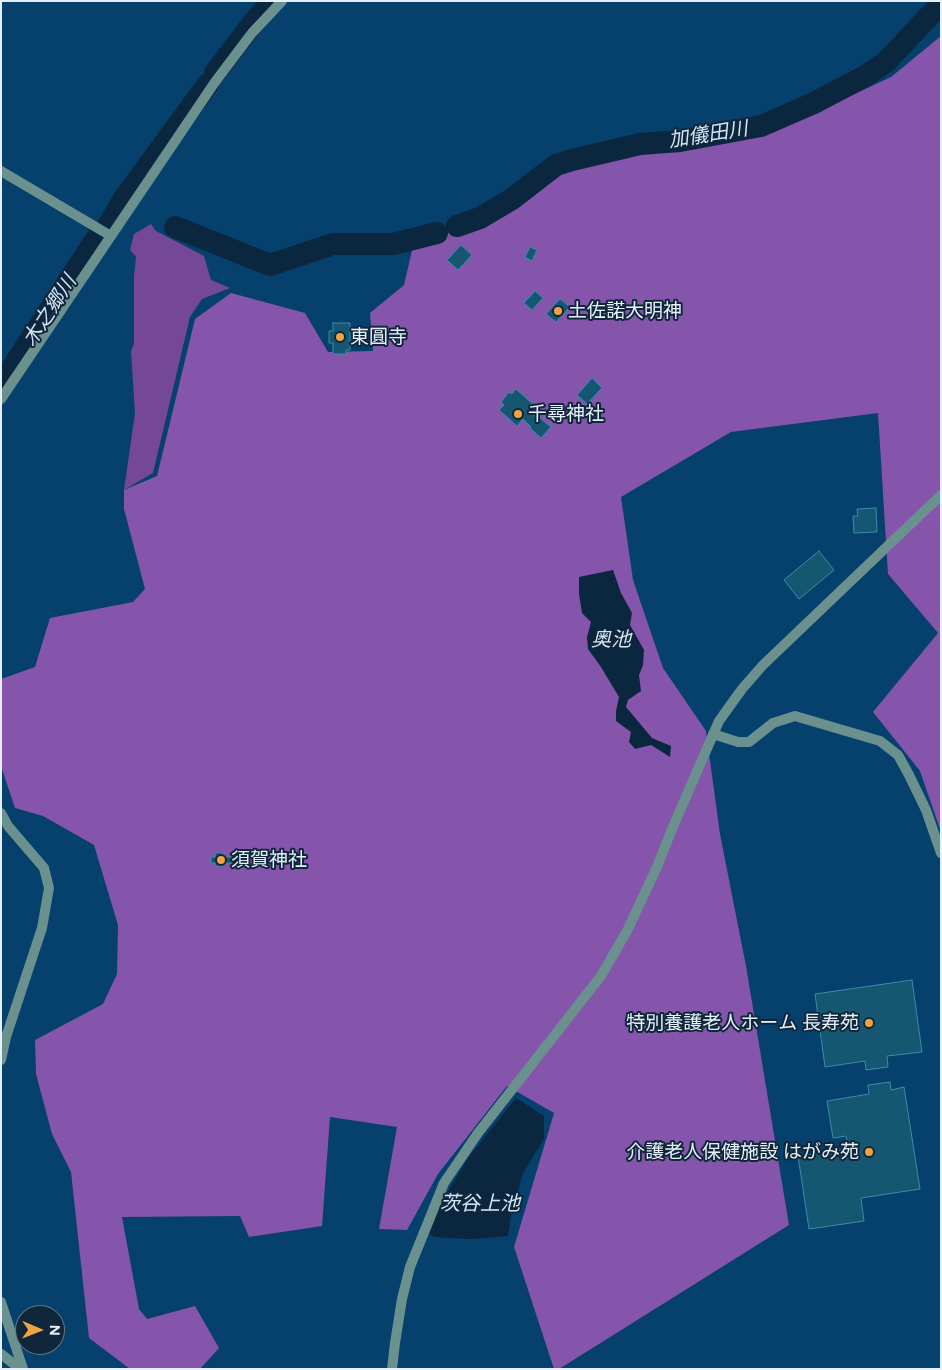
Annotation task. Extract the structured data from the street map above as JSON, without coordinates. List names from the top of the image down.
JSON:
{
  "water": [
    "加儀田川",
    "木之郷川",
    "奥池",
    "茨谷上池"
  ],
  "places": [
    "土佐諾大明神",
    "東圓寺",
    "千尋神社",
    "須賀神社",
    "特別養護老人ホーム 長寿苑",
    "介護老人保健施設 はがみ苑"
  ],
  "north": "right"
}
